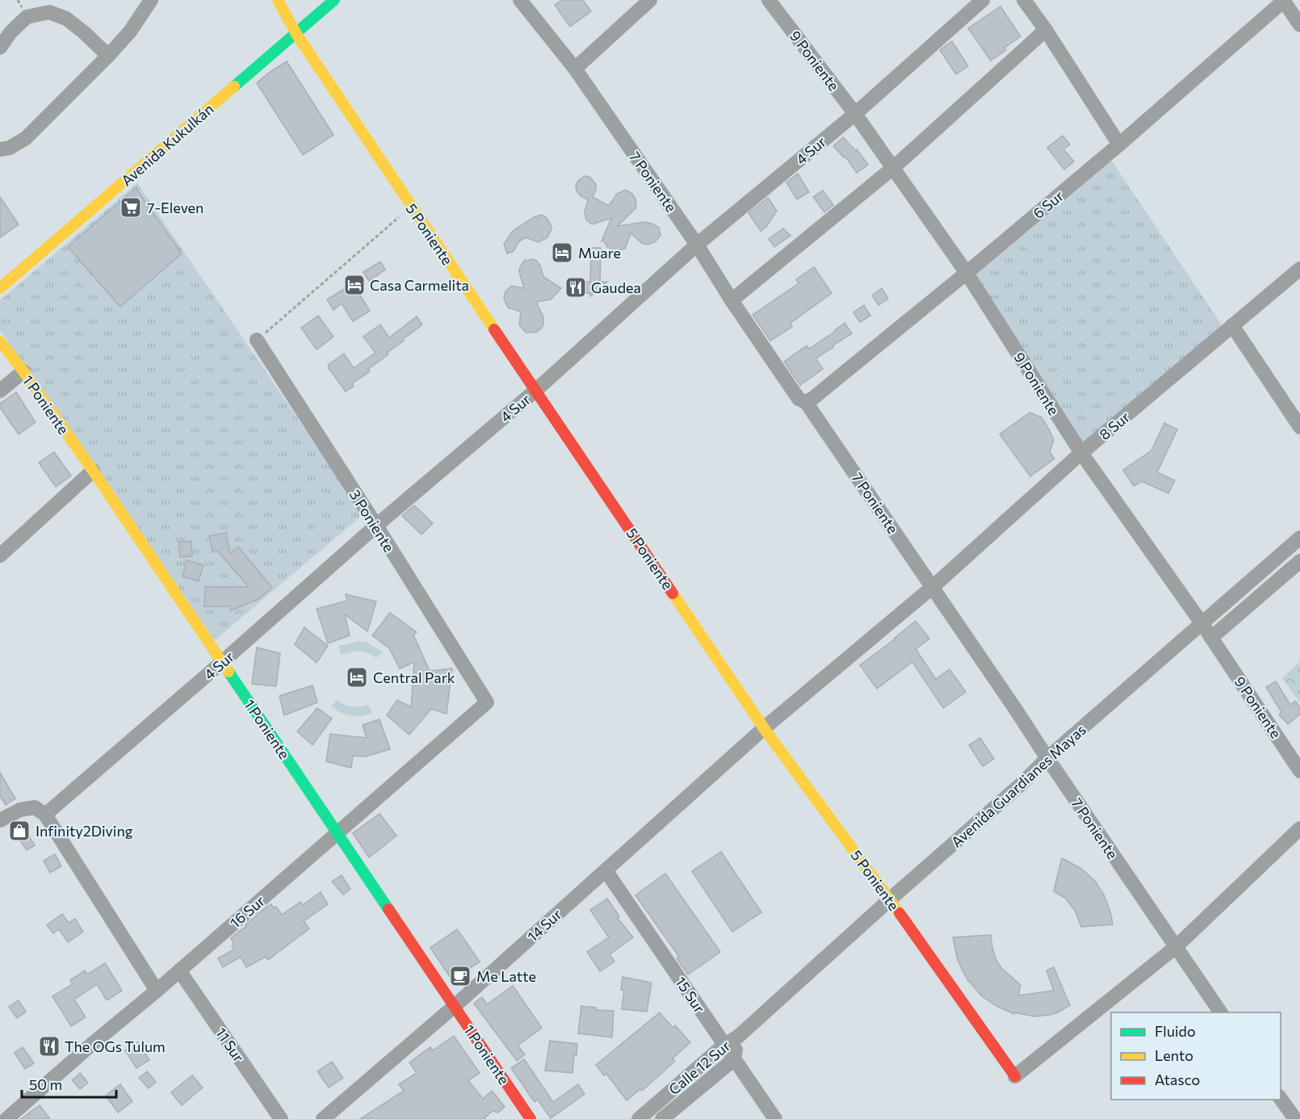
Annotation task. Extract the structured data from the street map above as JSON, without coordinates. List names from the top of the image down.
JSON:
{
  "streets": {
    "street": [
      "9 Poniente",
      "Avenida Kukulkán",
      "4 Sur",
      "7 Poniente",
      "6 Sur",
      "5 Poniente",
      "1 Poniente",
      "8 Sur",
      "3 Poniente",
      "Avenida Guardianes Mayas",
      "16 Sur",
      "14 Sur",
      "15 Sur",
      "11 Sur",
      "Calle 12 Sur"
    ]
  },
  "crossings": [
    ["9 Poniente", "4 Sur"],
    ["9 Poniente", "6 Sur"],
    ["9 Poniente", "8 Sur"],
    ["9 Poniente", "Avenida Guardianes Mayas"],
    ["Avenida Kukulkán", "5 Poniente"],
    ["4 Sur", "7 Poniente"],
    ["4 Sur", "5 Poniente"],
    ["4 Sur", "1 Poniente"],
    ["4 Sur", "3 Poniente"],
    ["7 Poniente", "6 Sur"],
    ["7 Poniente", "8 Sur"],
    ["7 Poniente", "Avenida Guardianes Mayas"],
    ["5 Poniente", "8 Sur"],
    ["5 Poniente", "Avenida Guardianes Mayas"],
    ["5 Poniente", "14 Sur"],
    ["1 Poniente", "16 Sur"],
    ["1 Poniente", "14 Sur"],
    ["8 Sur", "14 Sur"],
    ["3 Poniente", "16 Sur"],
    ["Avenida Guardianes Mayas", "Calle 12 Sur"],
    ["16 Sur", "11 Sur"],
    ["14 Sur", "15 Sur"],
    ["15 Sur", "Calle 12 Sur"]
  ],
  "places": {
    "supermarket": ["7-Eleven"],
    "hotel": ["Muare", "Casa Carmelita", "Central Park"],
    "restaurant": ["Gaudea", "The OGs Tulum"],
    "shop": ["Infinity2Diving"],
    "cafe": ["Me Latte"]
  },
  "legend": ["Fluido", "Lento", "Atasco"],
  "scale_bar": "50 m"
}
